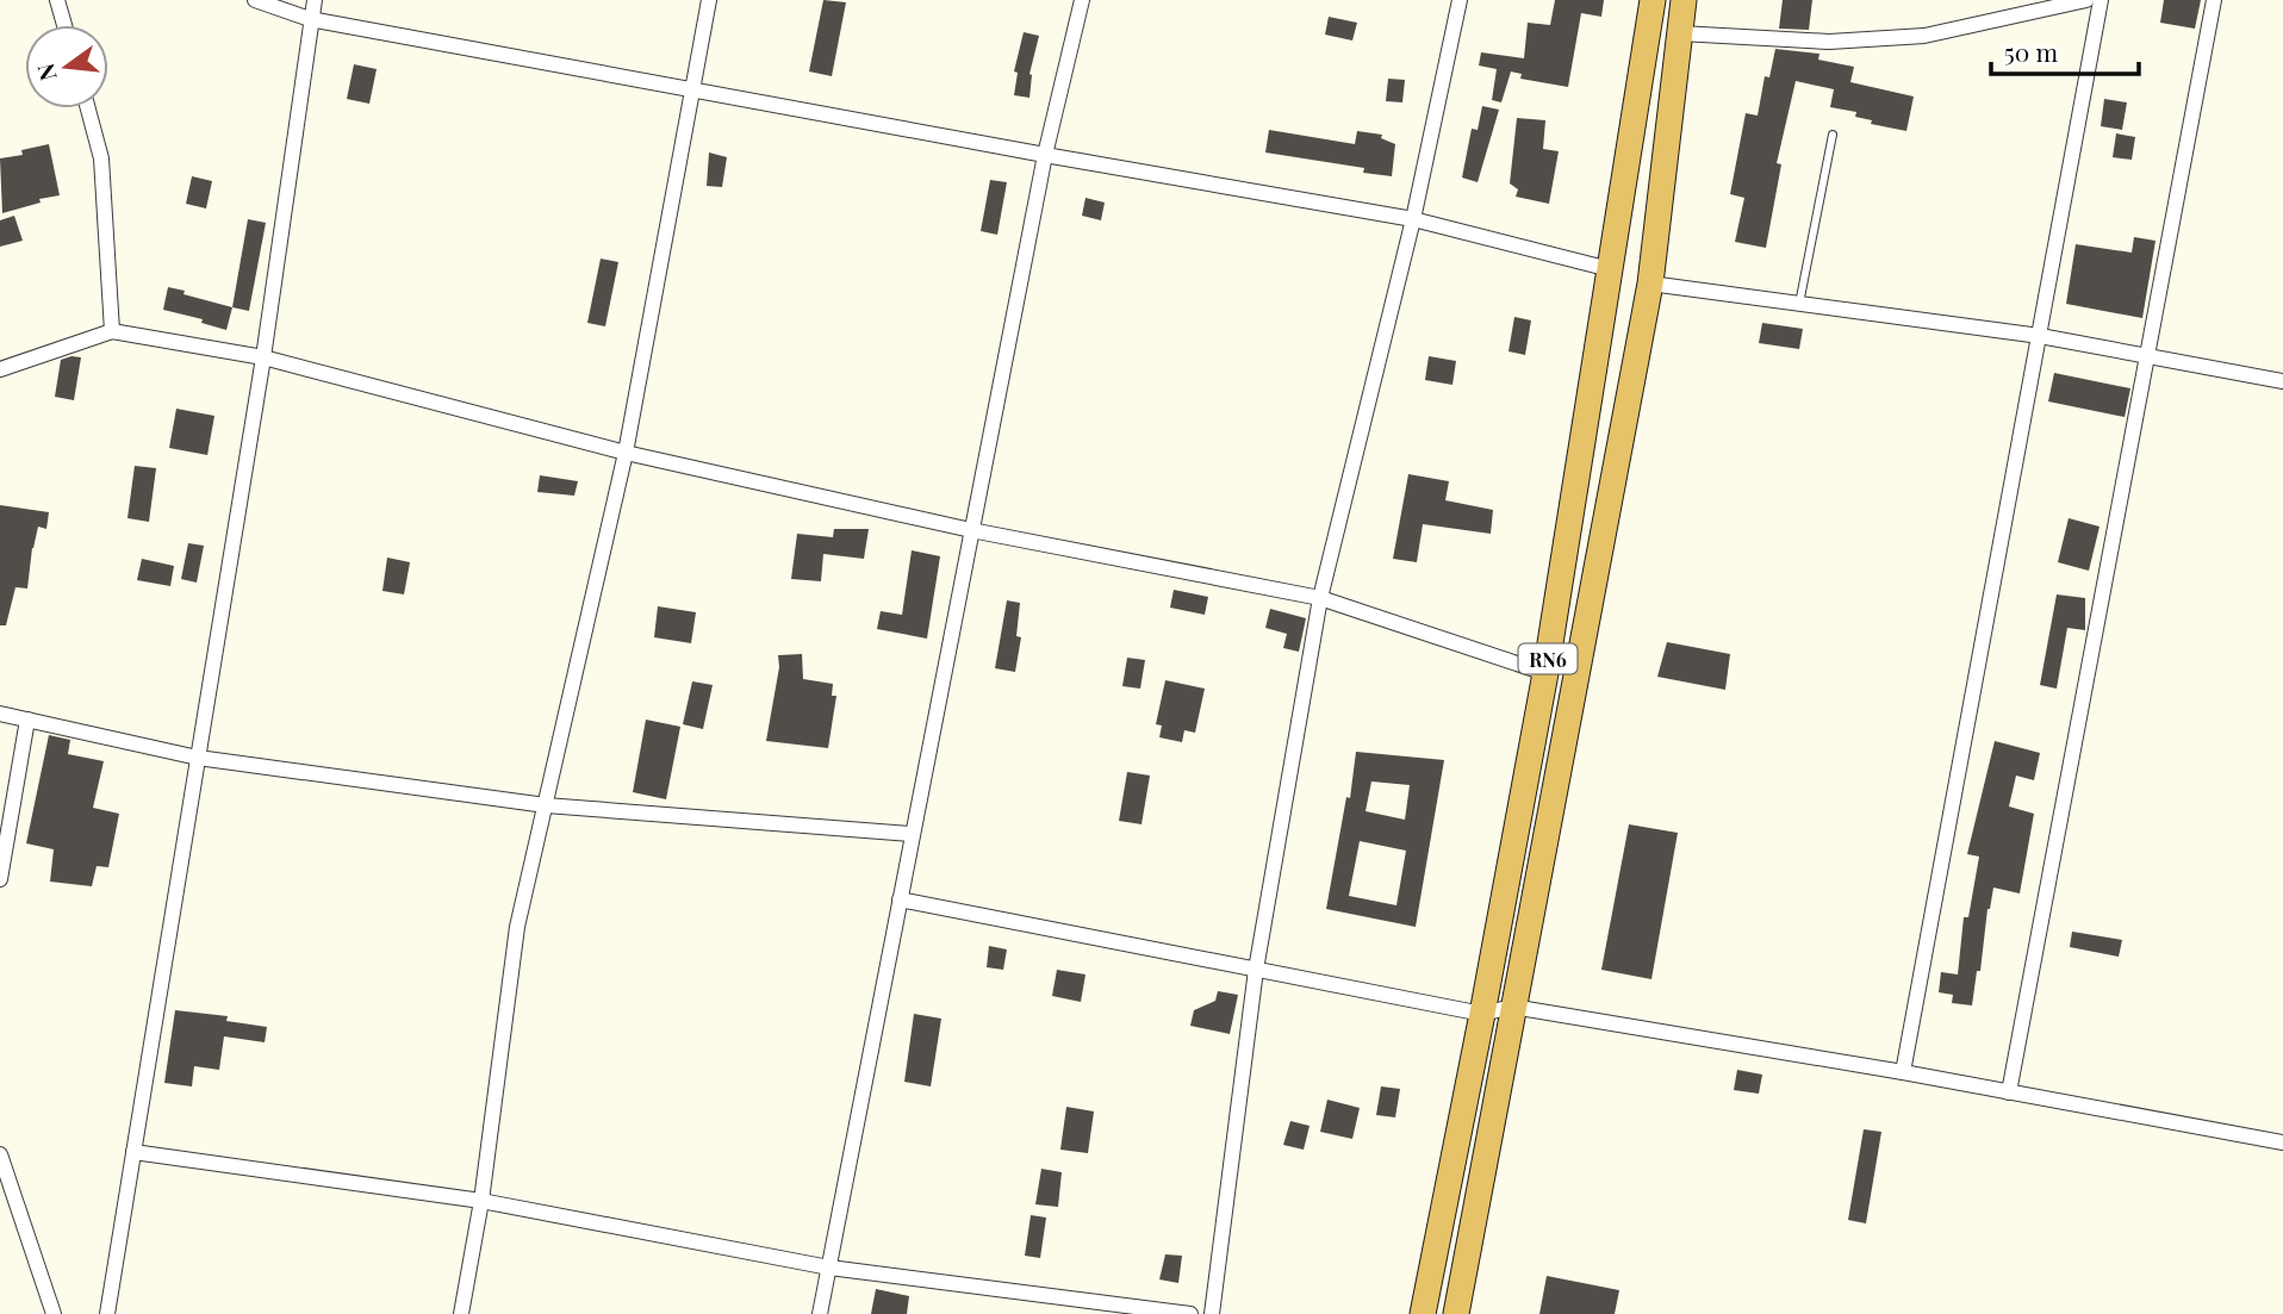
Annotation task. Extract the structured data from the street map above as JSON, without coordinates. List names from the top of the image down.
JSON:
{
  "streets": {
    "highway": ["RN6"]
  },
  "scale_bar": "50 m",
  "north": "left"
}
